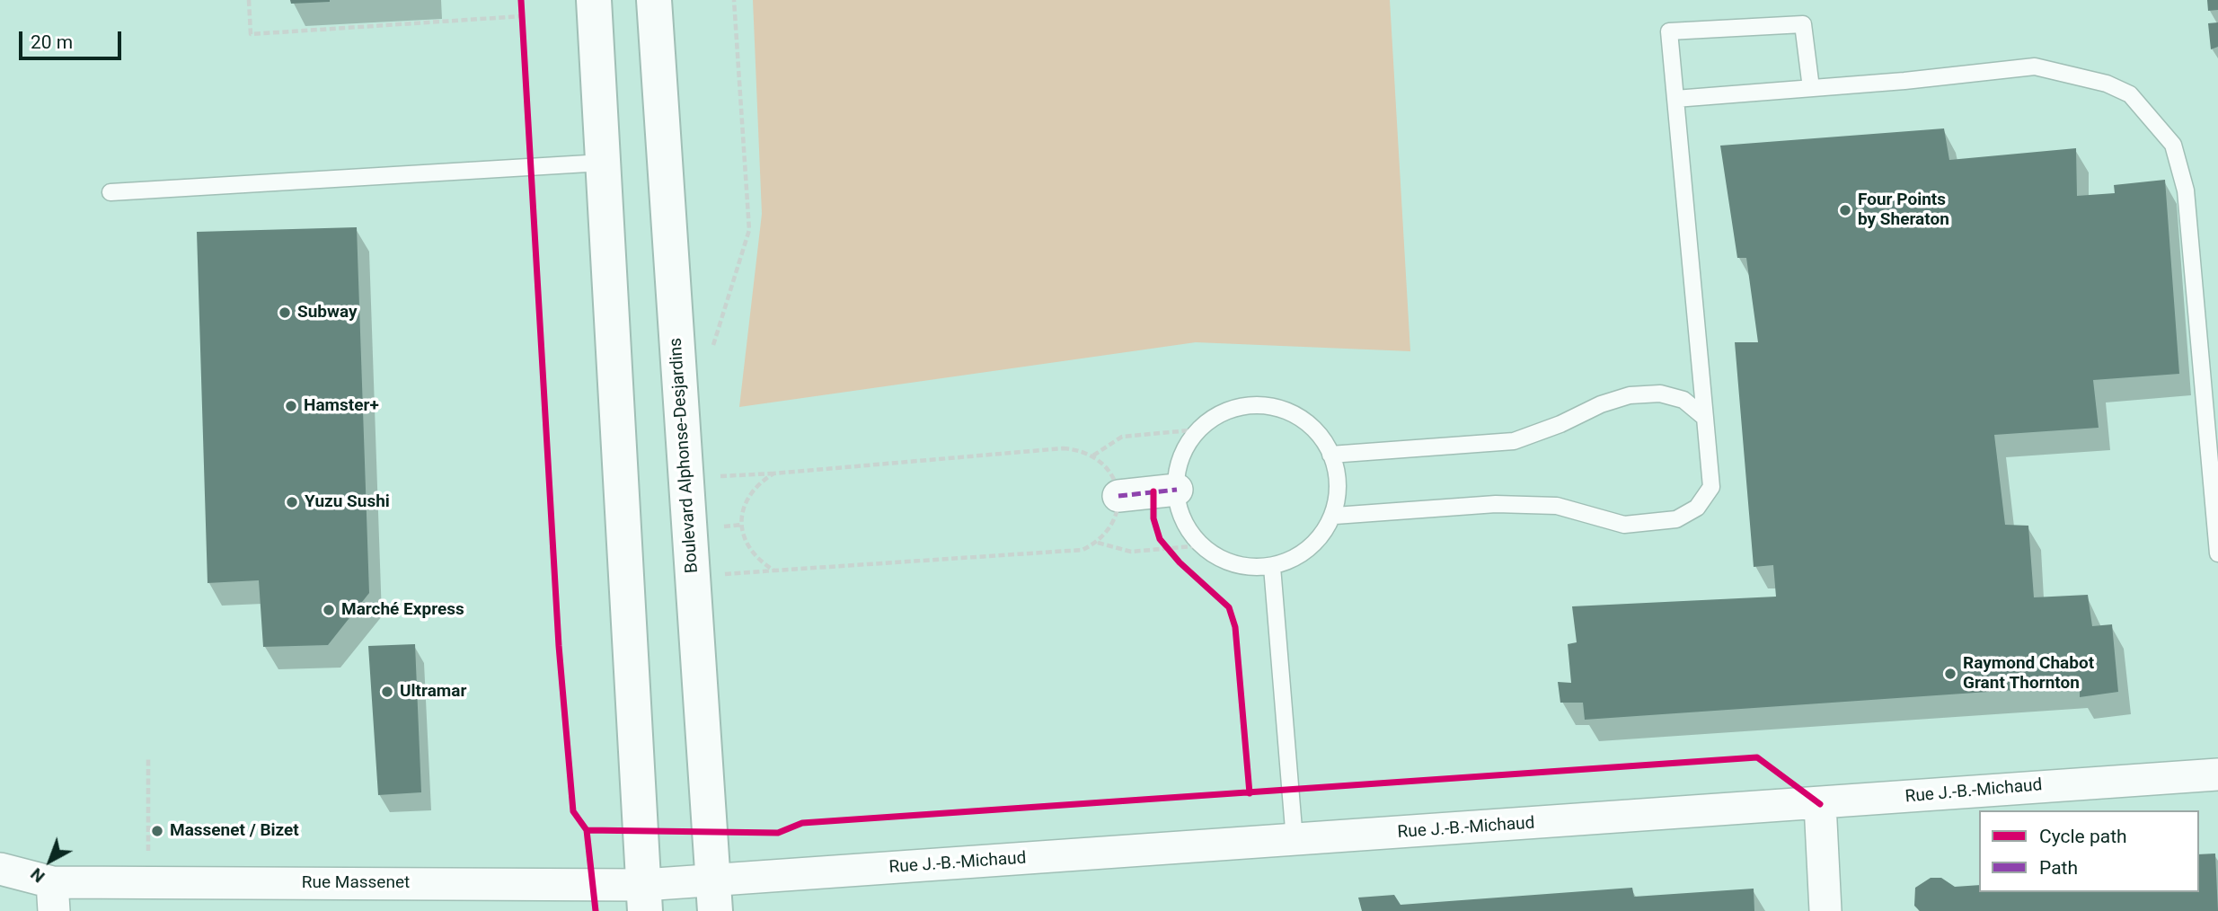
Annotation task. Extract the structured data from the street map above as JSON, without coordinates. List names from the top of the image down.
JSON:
{
  "streets": {
    "main road": ["Boulevard Alphonse-Desjardins"],
    "street": ["Rue J.-B.-Michaud", "Rue Massenet"]
  },
  "crossings": [
    ["Boulevard Alphonse-Desjardins", "Rue J.-B.-Michaud"],
    ["Boulevard Alphonse-Desjardins", "Rue Massenet"],
    ["Rue J.-B.-Michaud", "Rue Massenet"]
  ],
  "places": [
    "Four Points by Sheraton",
    "Subway",
    "Hamster+",
    "Yuzu Sushi",
    "Marché Express",
    "Raymond Chabot Grant Thornton",
    "Ultramar",
    "Massenet / Bizet"
  ],
  "legend": ["Cycle path", "Path"],
  "scale_bar": "20 m",
  "north": "bottom left"
}
